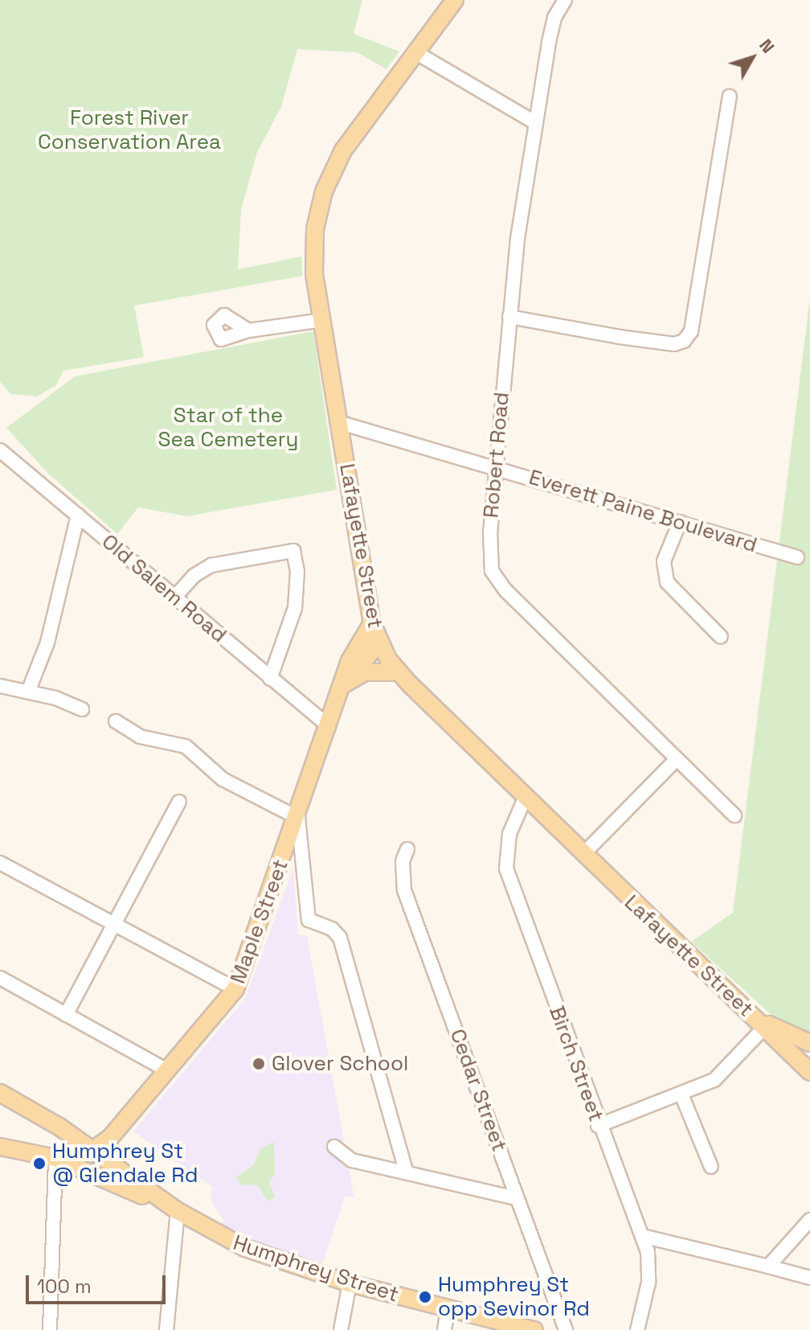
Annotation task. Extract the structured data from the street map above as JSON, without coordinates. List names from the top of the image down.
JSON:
{
  "streets": {
    "main road": ["Lafayette Street", "Maple Street", "Humphrey Street"],
    "street": [
      "Robert Road",
      "Everett Paine Boulevard",
      "Old Salem Road",
      "Birch Street",
      "Cedar Street"
    ]
  },
  "crossings": [
    ["Robert Road", "Everett Paine Boulevard"],
    ["Everett Paine Boulevard", "Lafayette Street"],
    ["Lafayette Street", "Maple Street"],
    ["Lafayette Street", "Birch Street"],
    ["Old Salem Road", "Maple Street"],
    ["Maple Street", "Humphrey Street"]
  ],
  "parks": ["Forest River Conservation Area", "Star of the Sea Cemetery"],
  "places": ["Glover School", "Humphrey St @ Glendale Rd", "Humphrey St opp Sevinor Rd"],
  "scale_bar": "100 m",
  "north": "top right"
}
